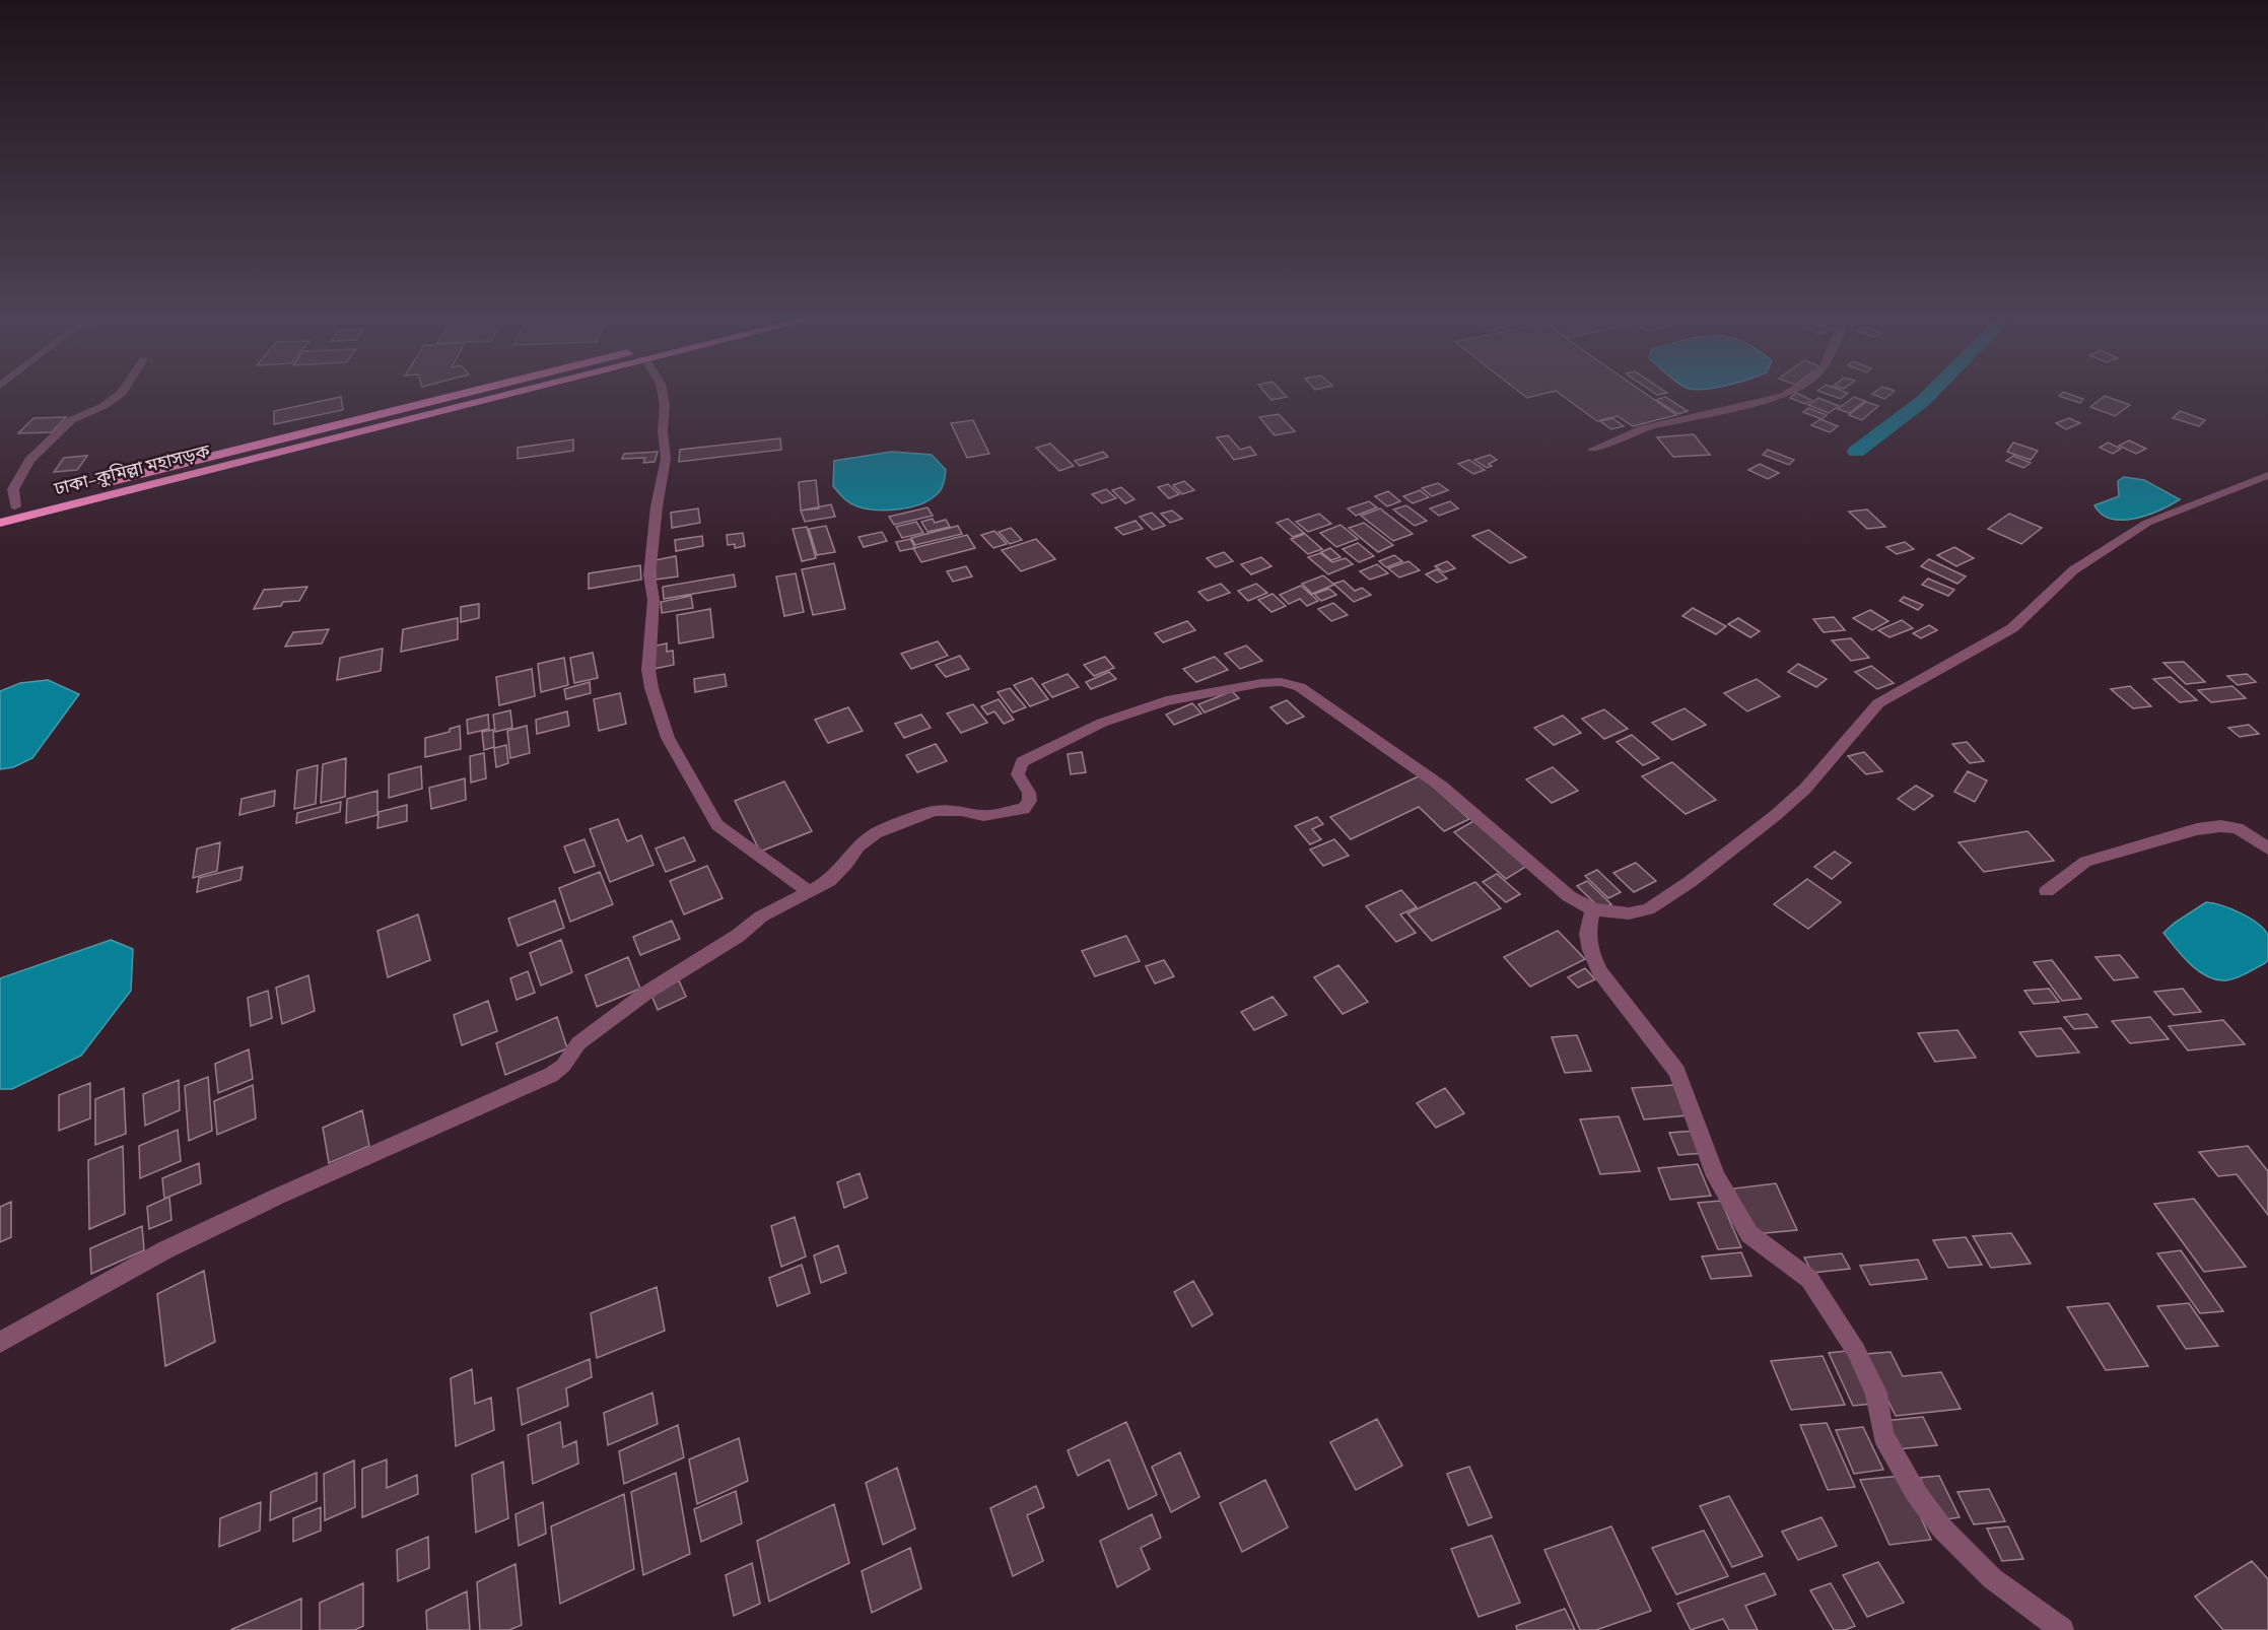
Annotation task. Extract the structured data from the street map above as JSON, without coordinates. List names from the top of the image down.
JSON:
{
  "streets": {
    "highway": ["ঢাকা–কুমিল্লা মহাসড়ক"]
  }
}
